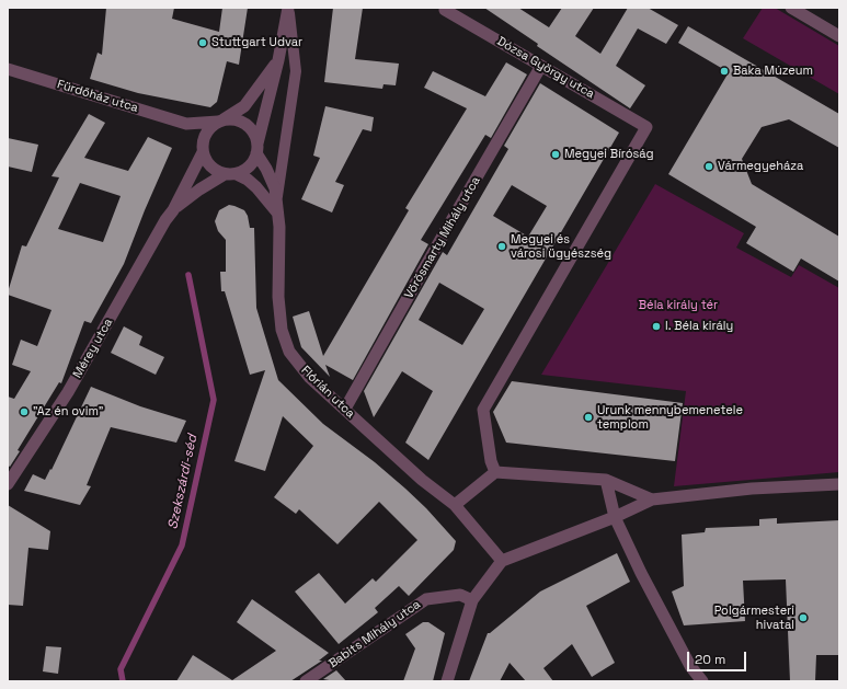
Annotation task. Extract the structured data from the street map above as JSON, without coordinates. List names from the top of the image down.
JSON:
{
  "streets": {
    "street": [
      "Dózsa György utca",
      "Fürdőház utca",
      "Vörösmarty Mihály utca",
      "Mérey utca",
      "Flórián utca",
      "Babits Mihály utca"
    ]
  },
  "crossings": [
    ["Dózsa György utca", "Vörösmarty Mihály utca"],
    ["Fürdőház utca", "Mérey utca"],
    ["Fürdőház utca", "Flórián utca"],
    ["Vörösmarty Mihály utca", "Flórián utca"],
    ["Mérey utca", "Flórián utca"]
  ],
  "water": ["Szekszárdi-séd"],
  "parks": ["Béla király tér"],
  "places": [
    "Stuttgart Udvar",
    "Baka Múzeum",
    "Megyei Bíróság",
    "Vármegyeháza",
    "Megyei és városi ügyészség",
    "I. Béla király",
    "\"Az én ovim\"",
    "Urunk mennybemenetele templom",
    "Polgármesteri hivatal"
  ],
  "scale_bar": "20 m"
}
